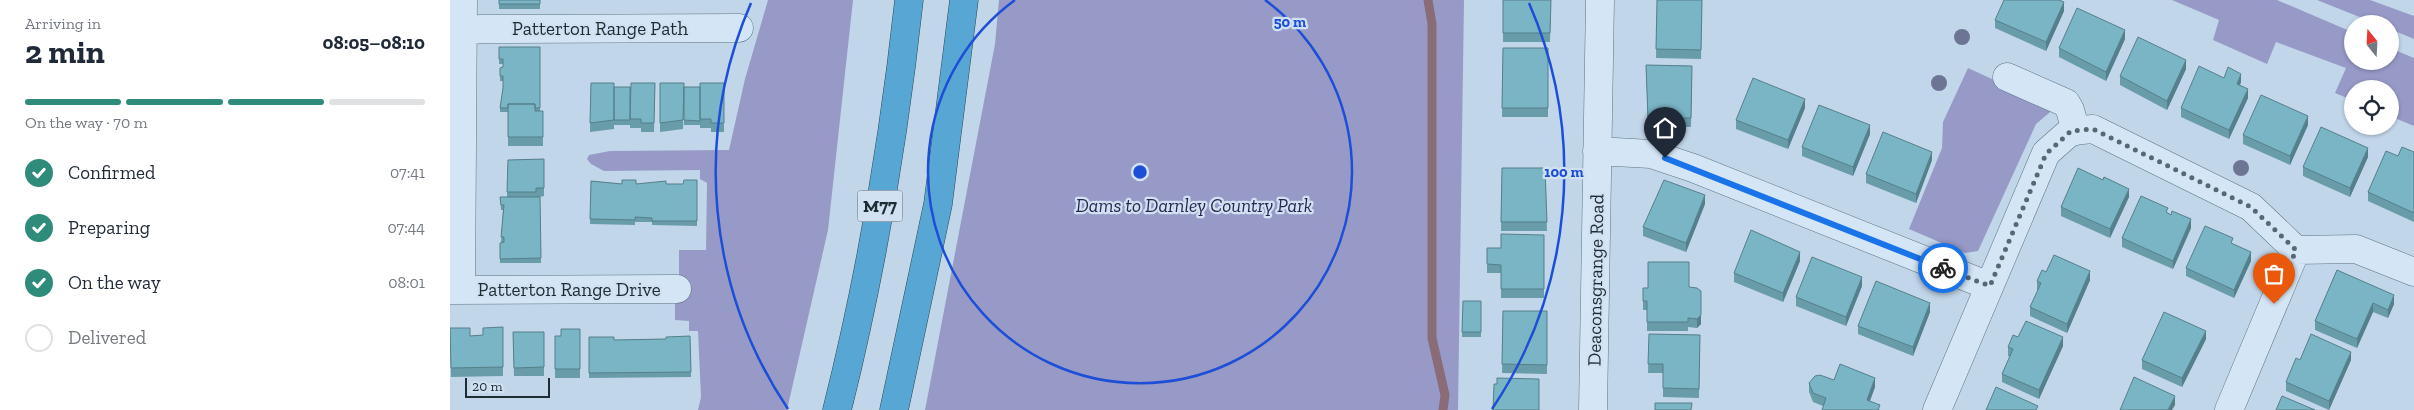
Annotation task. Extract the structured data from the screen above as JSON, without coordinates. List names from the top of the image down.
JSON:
{
  "streets": {
    "highway": ["M77"],
    "street": ["Patterton Range Path", "Deaconsgrange Road", "Patterton Range Drive"]
  },
  "crossings": [
    ["Patterton Range Path", "Patterton Range Drive"]
  ],
  "parks": ["Dams to Darnley Country Park"],
  "scale_bar": "20 m",
  "north": "top",
  "page": {
    "heading": ["2 min", "Arriving in", "08:05–08:10"],
    "bar": "On the way · 70 m",
    "list": [
      ["Confirmed", "07:41"],
      ["Preparing", "07:44"],
      ["On the way", "08:01"],
      "Delivered"
    ],
    "scale": "20 m"
  },
  "rings": ["50 m", "100 m"]
}
